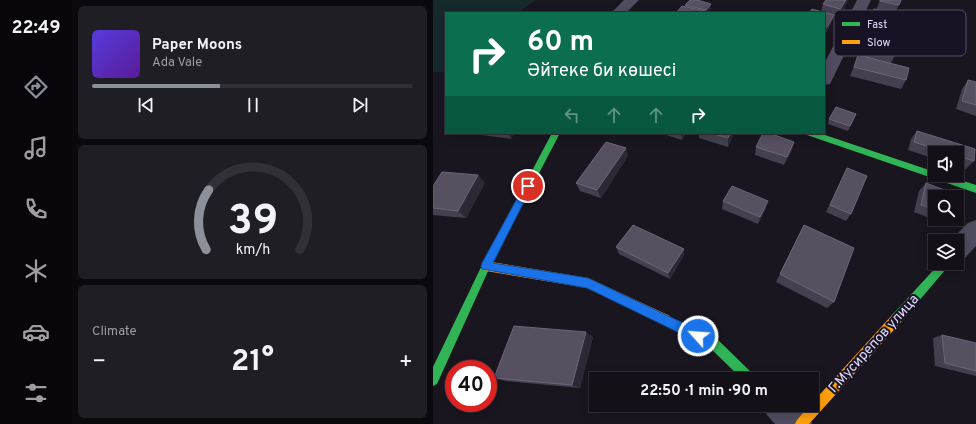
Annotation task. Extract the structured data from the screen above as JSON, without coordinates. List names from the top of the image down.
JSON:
{
  "streets": {
    "street": ["Г.Мусирепов улица"]
  },
  "legend": ["Fast", "Slow"],
  "page": {
    "tabs": "22:49",
    "turn": ["60 m", "Әйтеке би көшесі"],
    "song": ["Paper Moons", "Ada Vale"],
    "tile": "Climate",
    "heat": ["−", "21°", "+"],
    "limit": "40",
    "trip": "22:50 · 1 min · 90 m",
    "gauge": ["39", "km/h"]
  }
}
